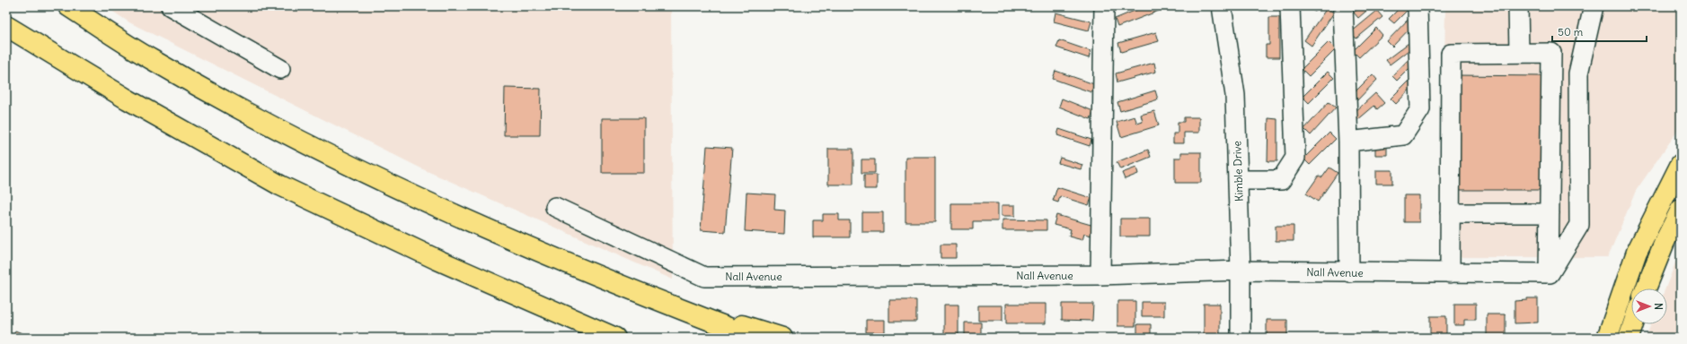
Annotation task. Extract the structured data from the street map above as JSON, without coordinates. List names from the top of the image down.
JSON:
{
  "streets": {
    "street": ["Kimble Drive", "Nall Avenue"]
  },
  "crossings": [
    ["Kimble Drive", "Nall Avenue"]
  ],
  "scale_bar": "50 m",
  "north": "right"
}
